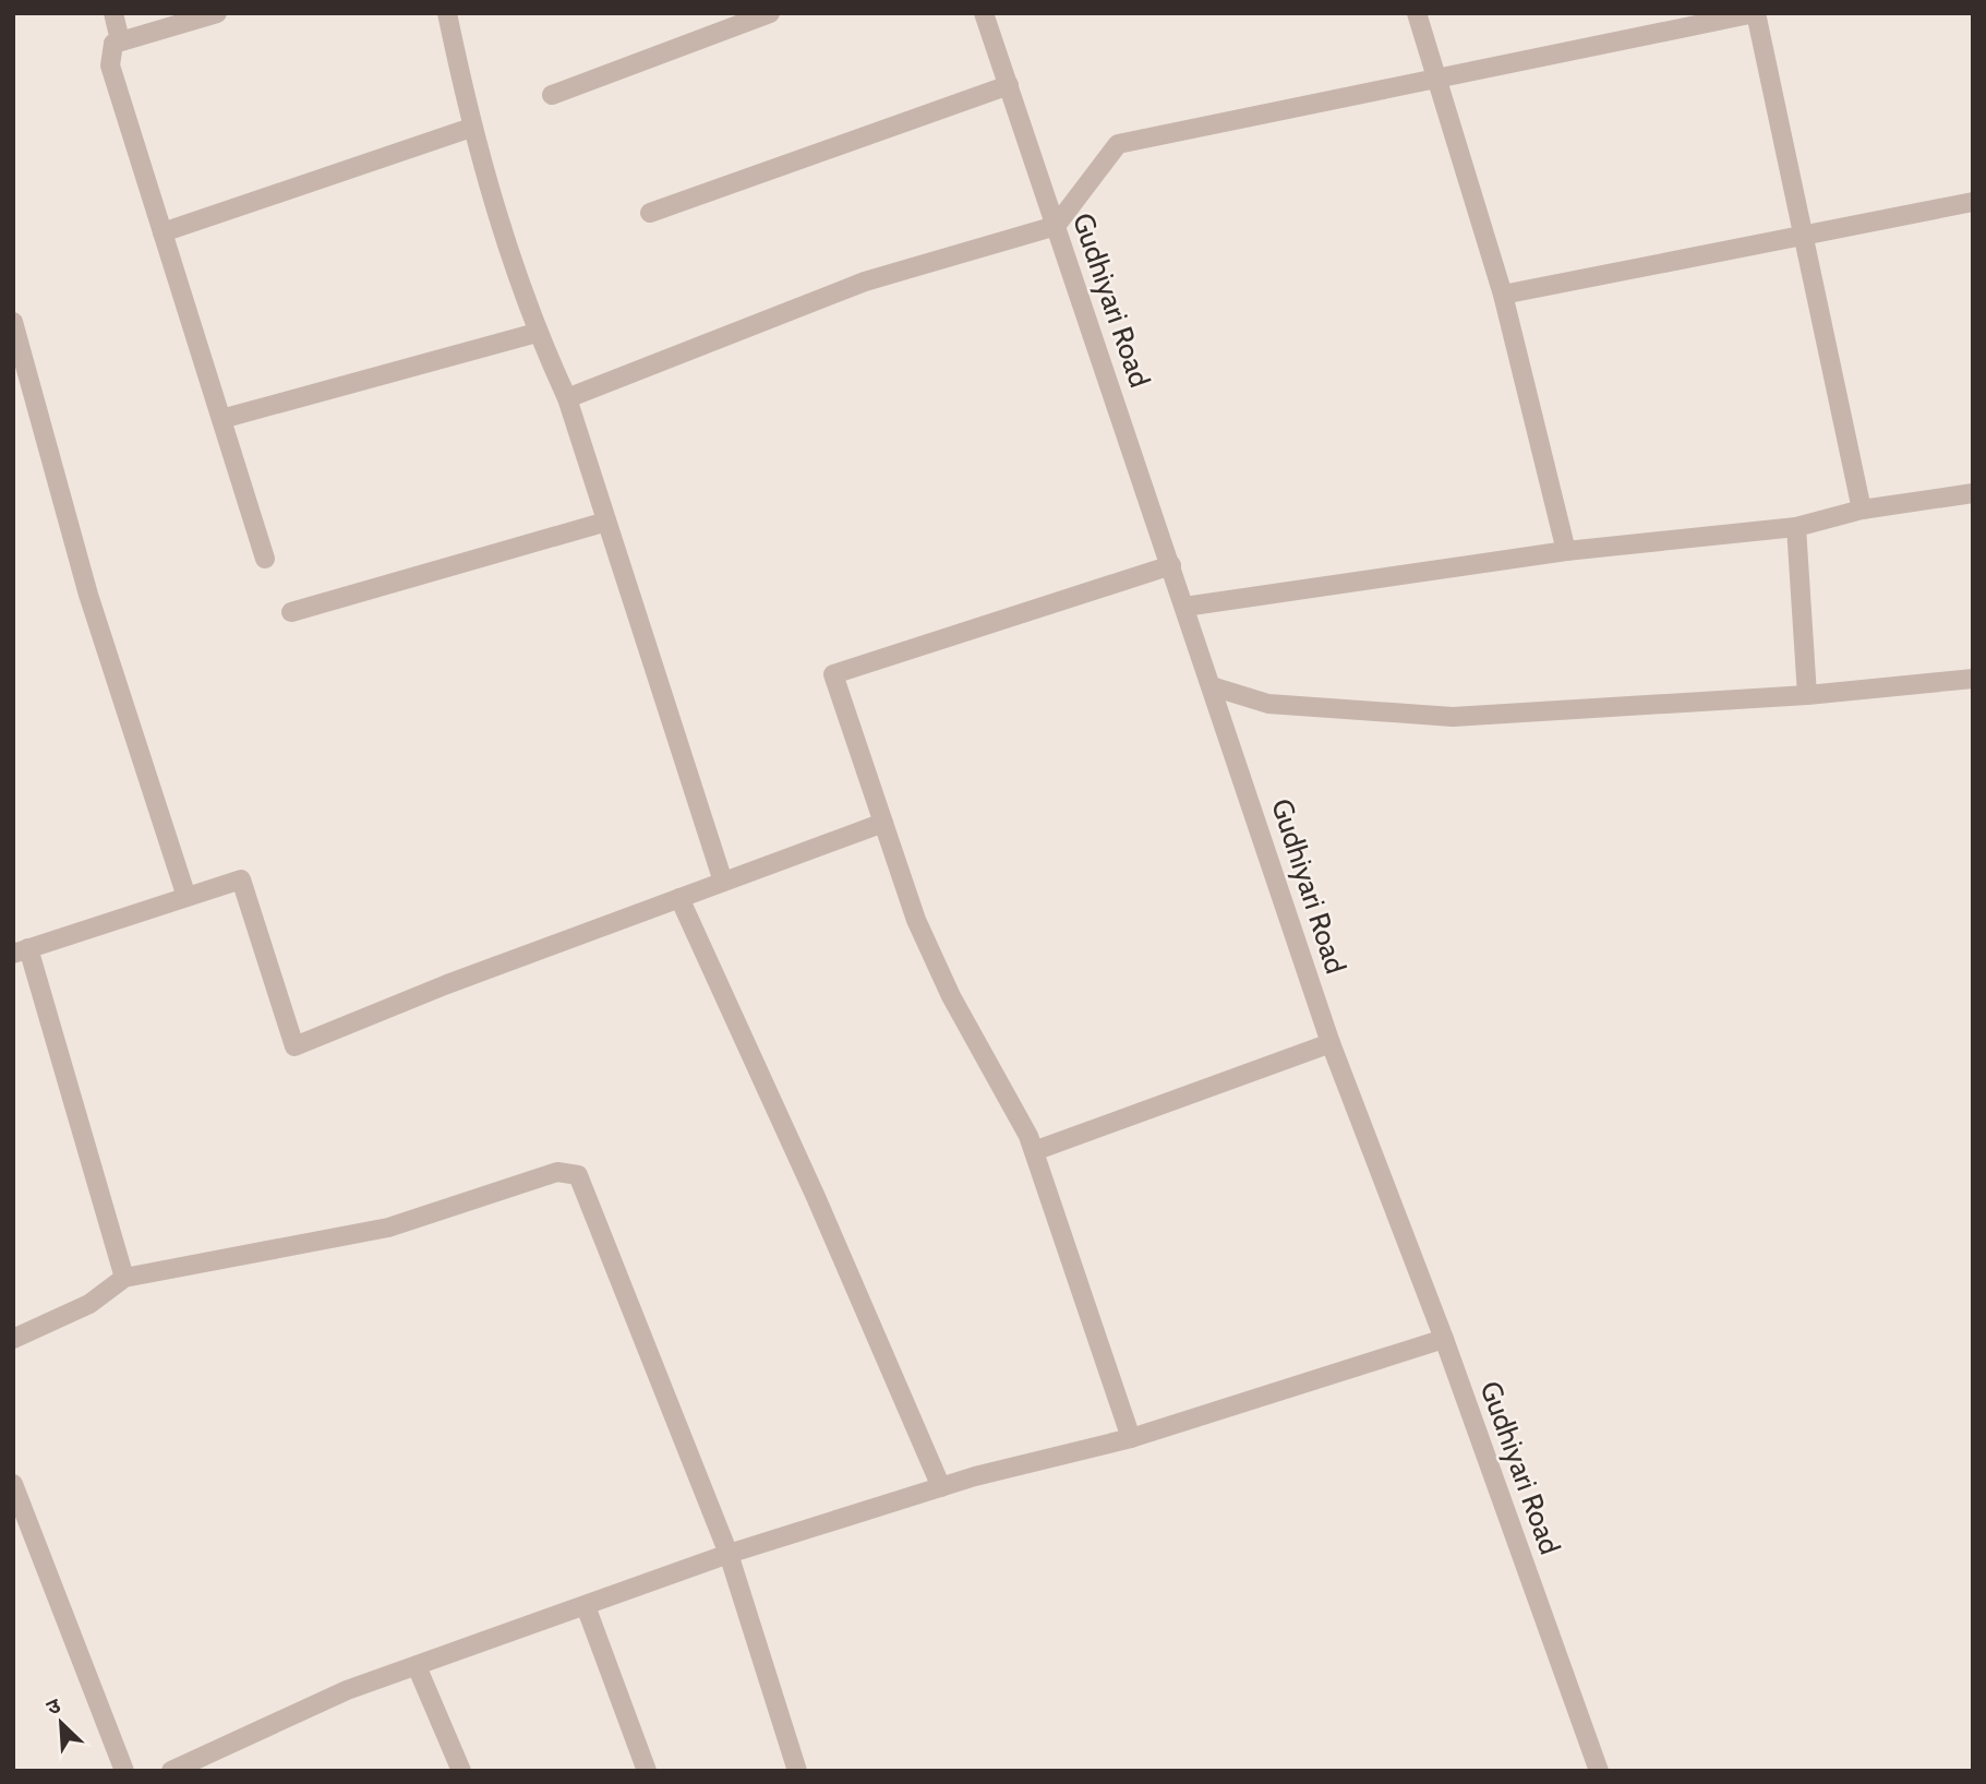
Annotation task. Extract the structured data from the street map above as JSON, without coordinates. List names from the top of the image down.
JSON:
{
  "streets": {
    "street": ["Gudhiyari Road"]
  },
  "north": "top left"
}
